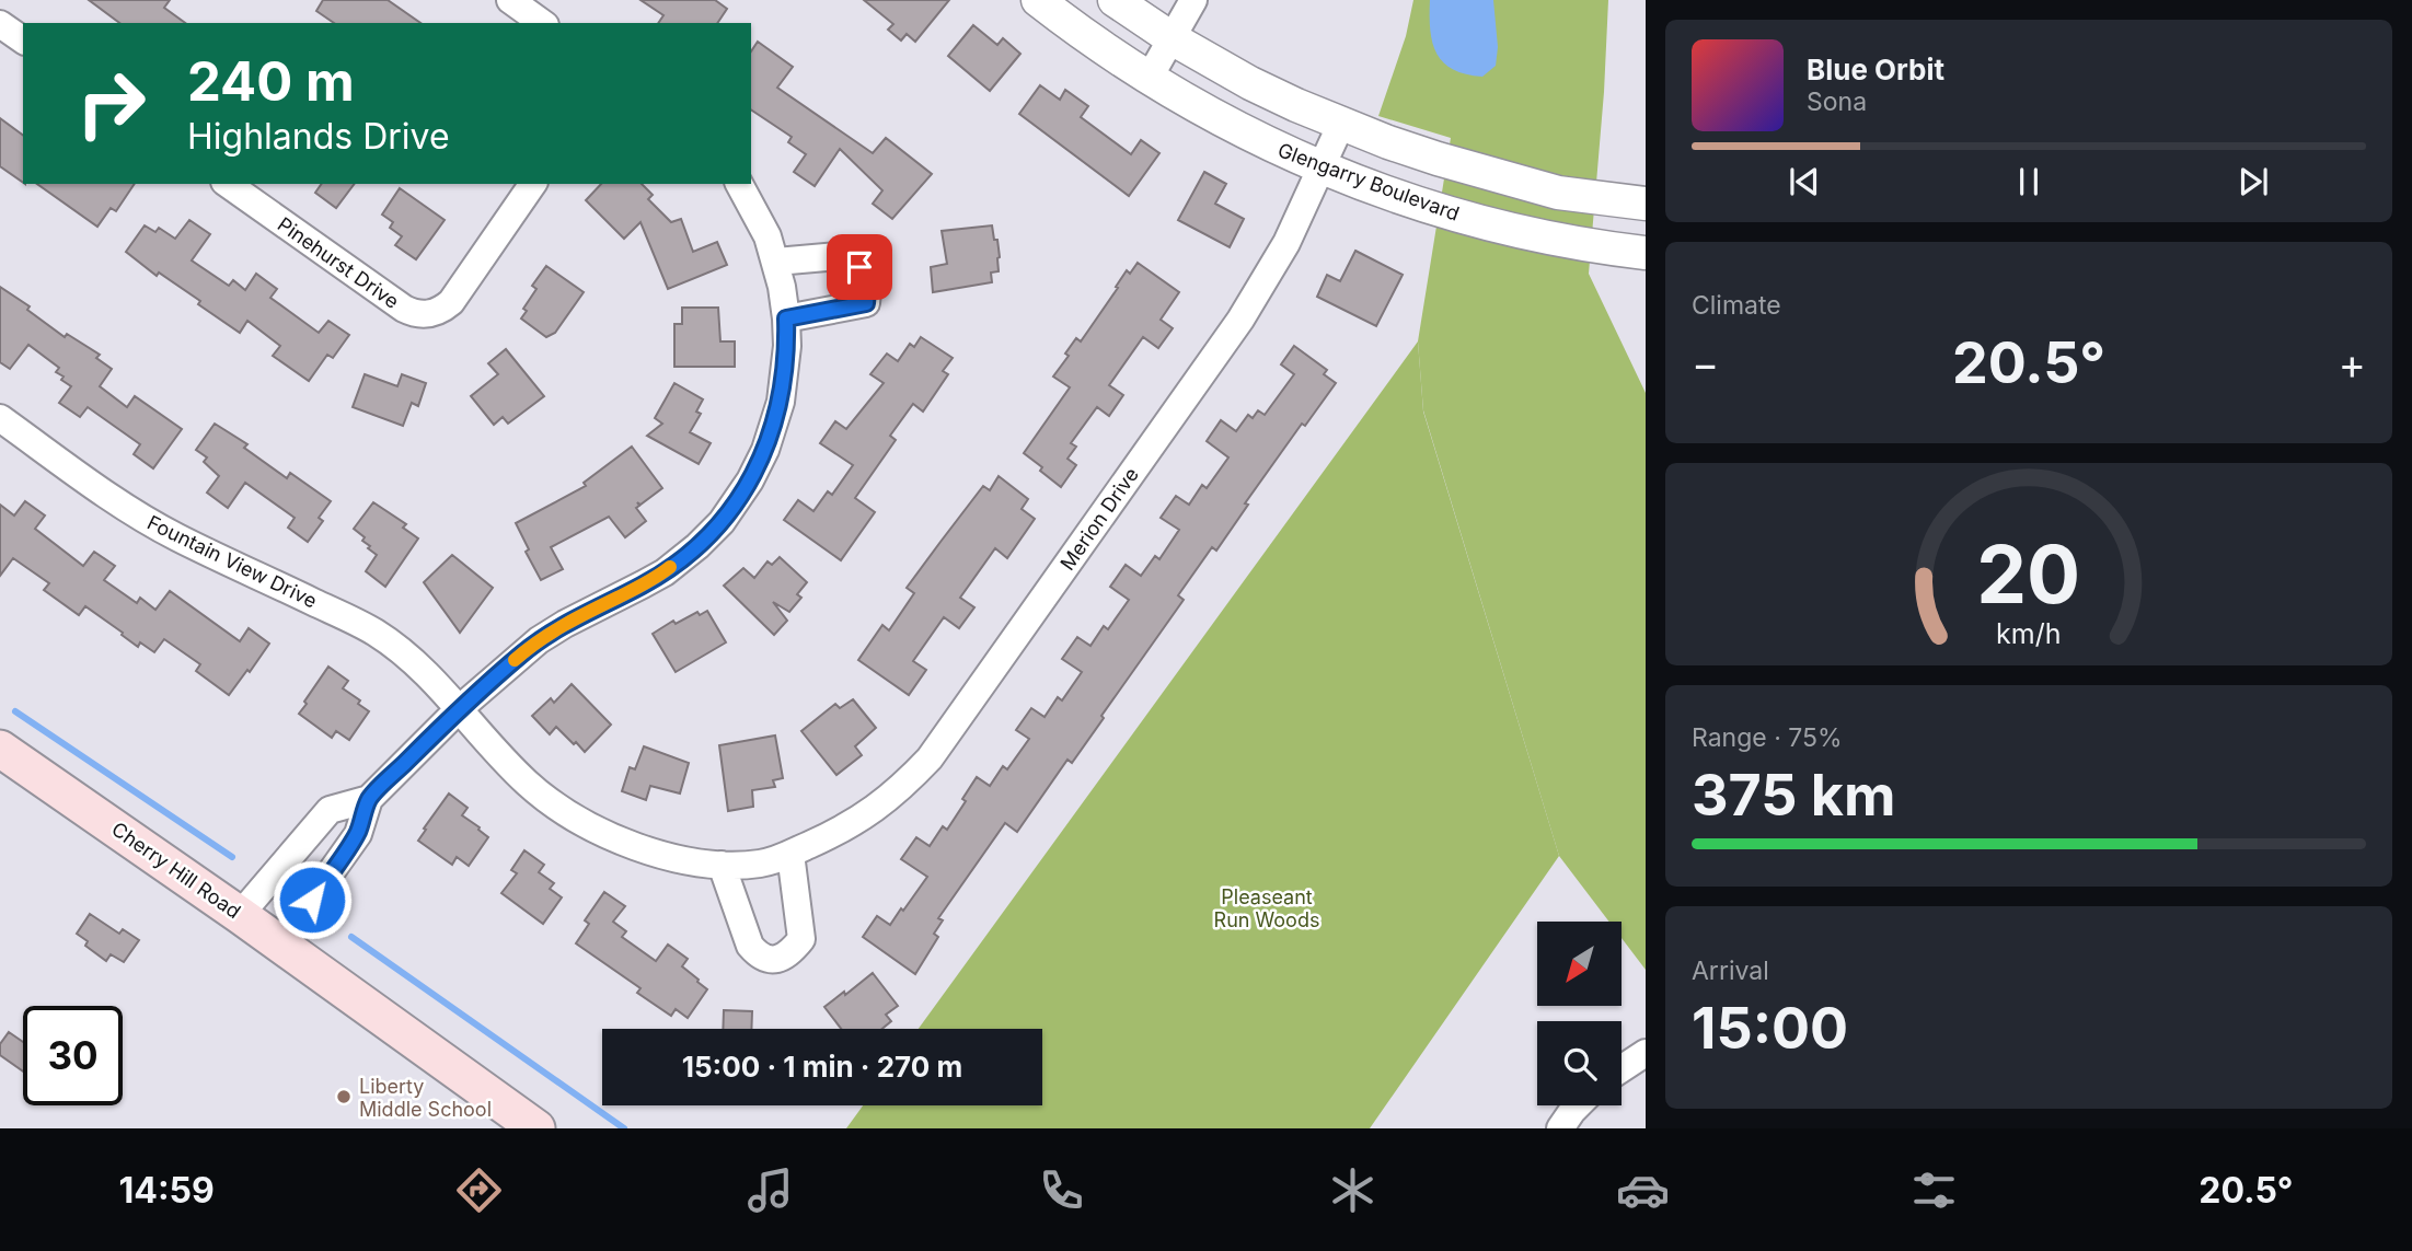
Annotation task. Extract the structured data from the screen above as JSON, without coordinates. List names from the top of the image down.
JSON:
{
  "streets": {
    "main road": ["Cherry Hill Road"],
    "street": [
      "Glengarry Boulevard",
      "Pinehurst Drive",
      "Merion Drive",
      "Fountain View Drive"
    ]
  },
  "crossings": [
    ["Glengarry Boulevard", "Merion Drive"],
    ["Merion Drive", "Fountain View Drive"]
  ],
  "parks": ["Pleaseant Run Woods"],
  "places": ["Liberty Middle School"],
  "north": "bottom left",
  "page": {
    "turn": ["240 m", "Highlands Drive"],
    "song": ["Blue Orbit", "Sona"],
    "tile": [
      "Climate",
      ["Range · 75%", "375 km"],
      ["Arrival", "15:00"]
    ],
    "heat": ["−", "20.5°", "+"],
    "limit": "30",
    "trip": "15:00 · 1 min · 270 m",
    "tabs": ["14:59", "20.5°"],
    "gauge": ["20", "km/h"]
  }
}
